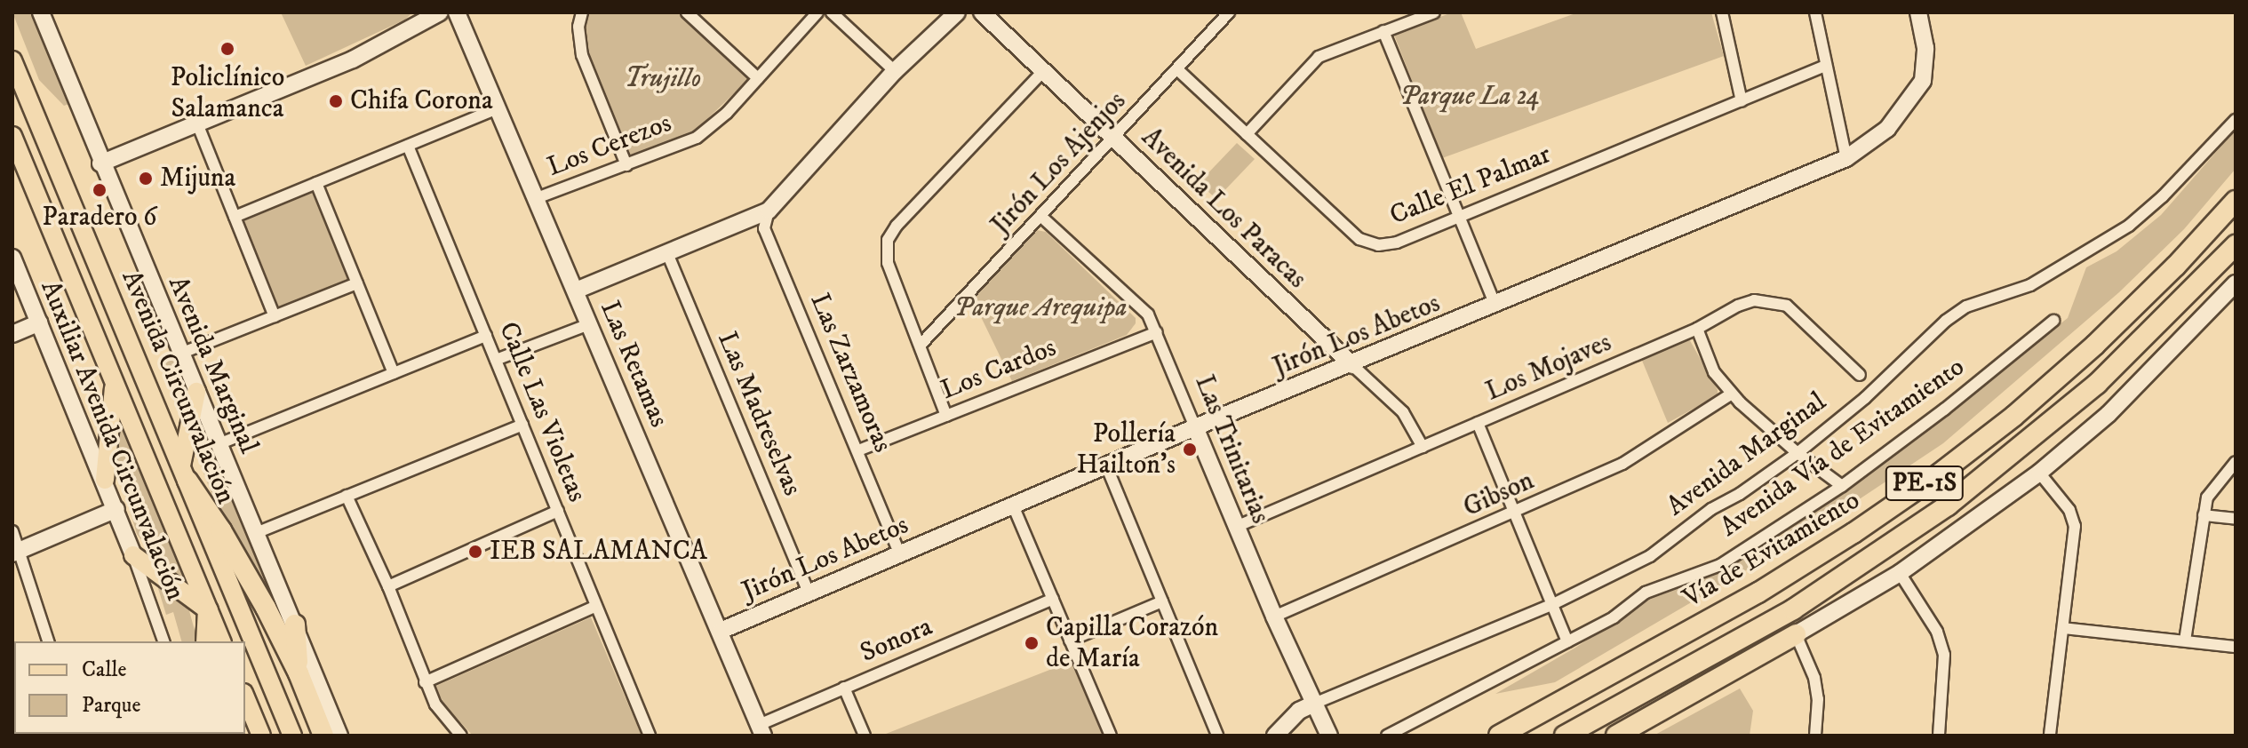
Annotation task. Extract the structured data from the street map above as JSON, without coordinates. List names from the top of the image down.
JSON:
{
  "streets": {
    "highway": ["PE-1S", "Vía de Evitamiento"],
    "main road": ["Avenida Circunvalación"],
    "street": [
      "Los Cerezos",
      "Jirón Los Ajenjos",
      "Calle El Palmar",
      "Avenida Los Paracas",
      "Jirón Los Abetos",
      "Las Retamas",
      "Avenida Marginal",
      "Los Mojaves",
      "Los Cardos",
      "Las Zarzamoras",
      "Calle Las Violetas",
      "Las Madreselvas",
      "Auxiliar Avenida Circunvalación",
      "Avenida Vía de Evitamiento",
      "Las Trinitarias",
      "Gibson",
      "Sonora"
    ]
  },
  "crossings": [
    ["Los Cerezos", "Las Retamas"],
    ["Jirón Los Ajenjos", "Calle El Palmar"],
    ["Jirón Los Ajenjos", "Avenida Los Paracas"],
    ["Jirón Los Ajenjos", "Las Trinitarias"],
    ["Avenida Los Paracas", "Jirón Los Abetos"],
    ["Avenida Los Paracas", "Los Mojaves"],
    ["Jirón Los Abetos", "Las Retamas"],
    ["Jirón Los Abetos", "Las Zarzamoras"],
    ["Jirón Los Abetos", "Las Madreselvas"],
    ["Jirón Los Abetos", "Las Trinitarias"],
    ["Las Retamas", "Sonora"],
    ["Avenida Marginal", "Las Trinitarias"],
    ["Los Mojaves", "Las Trinitarias"],
    ["Los Cardos", "Las Zarzamoras"],
    ["Los Cardos", "Las Trinitarias"],
    ["Las Trinitarias", "Gibson"]
  ],
  "parks": ["Trujillo", "Parque La 24", "Parque Arequipa"],
  "places": [
    "Policlínico Salamanca",
    "Chifa Corona",
    "Mijuna",
    "Paradero 6",
    "Pollería Hailton's",
    "IEB SALAMANCA",
    "Capilla Corazón de María"
  ],
  "legend": ["Calle", "Parque"]
}
